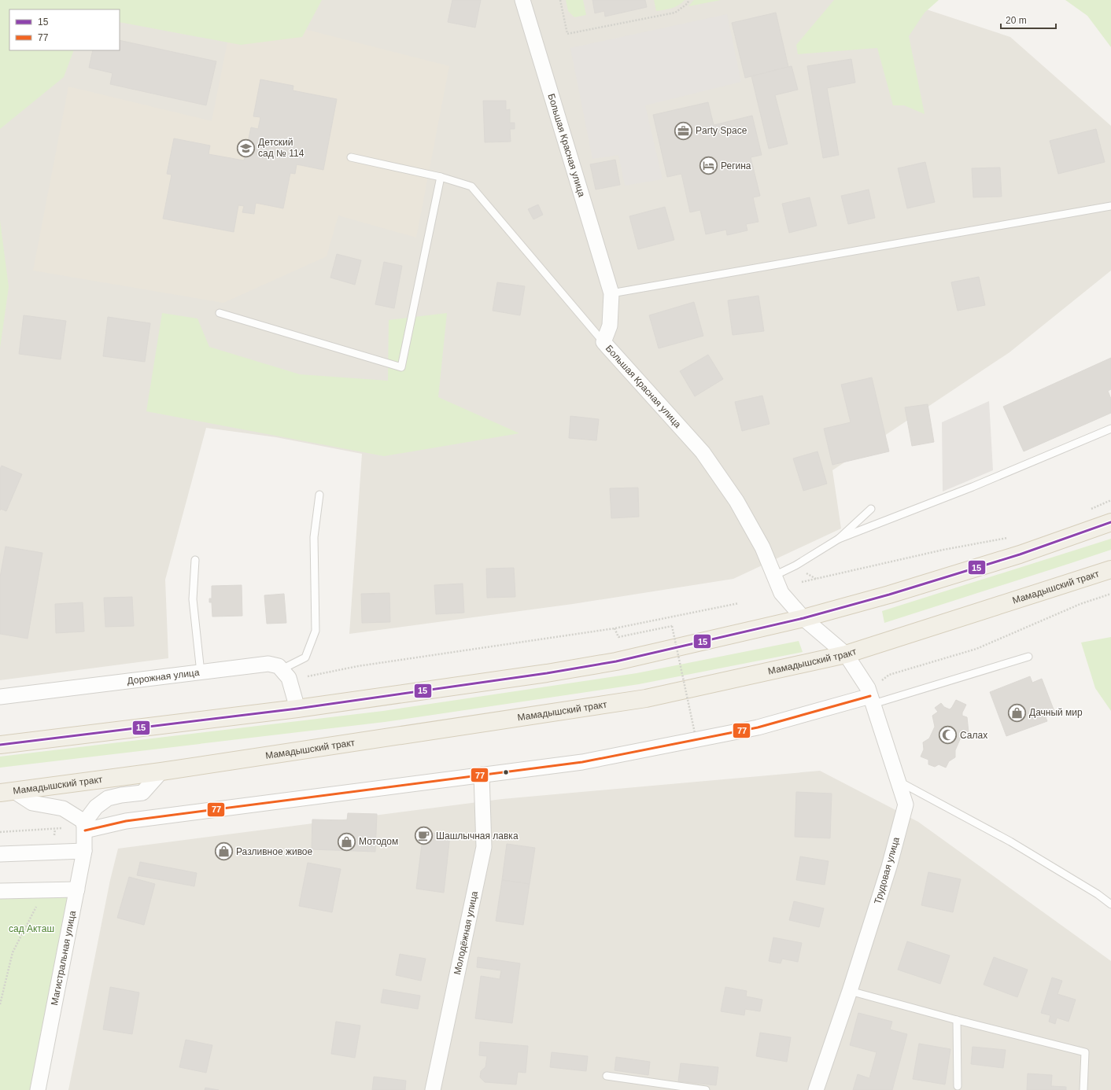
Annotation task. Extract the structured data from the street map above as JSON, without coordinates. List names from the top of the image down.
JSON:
{
  "streets": {
    "main road": ["Мамадышский тракт"],
    "street": [
      "Большая Красная улица",
      "Дорожная улица",
      "Трудовая улица",
      "Молодёжная улица",
      "Магистральная улица"
    ]
  },
  "crossings": [
    ["Большая Красная улица", "Мамадышский тракт"],
    ["Большая Красная улица", "Трудовая улица"],
    ["Мамадышский тракт", "Трудовая улица"],
    ["Мамадышский тракт", "Магистральная улица"]
  ],
  "parks": ["сад Акташ"],
  "places": {
    "office": ["Party Space"],
    "school or university": ["Детский сад № 114"],
    "hotel": ["Регина"],
    "shop": ["Дачный мир", "Мотодом", "Разливное живое"],
    "mosque": ["Салах"],
    "cafe": ["Шашлычная лавка"]
  },
  "lines": ["transit line 15", "transit line 77"],
  "legend": ["15", "77"],
  "scale_bar": "20 m"
}
